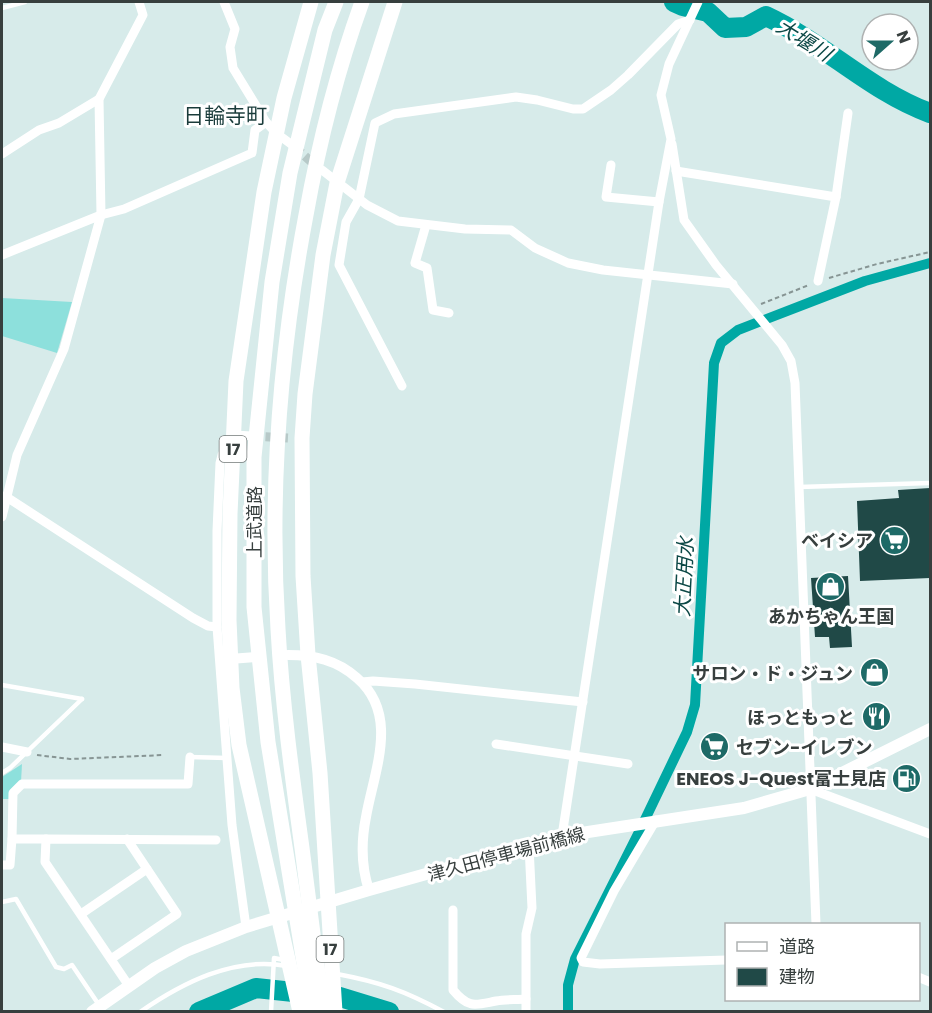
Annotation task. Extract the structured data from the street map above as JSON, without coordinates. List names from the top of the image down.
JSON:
{
  "streets": {
    "highway": ["17", "上武道路"],
    "main road": ["津久田停車場前橋線"]
  },
  "districts": ["日輪寺町"],
  "water": ["大堰川", "大正用水"],
  "places": {
    "supermarket": ["ベイシア", "セブン-イレブン"],
    "shop": ["あかちゃん王国", "サロン・ド・ジュン"],
    "restaurant": ["ほっともっと"],
    "fuel station": ["ENEOS J-Quest富士見店"]
  },
  "legend": ["道路", "建物"],
  "north": "right"
}
